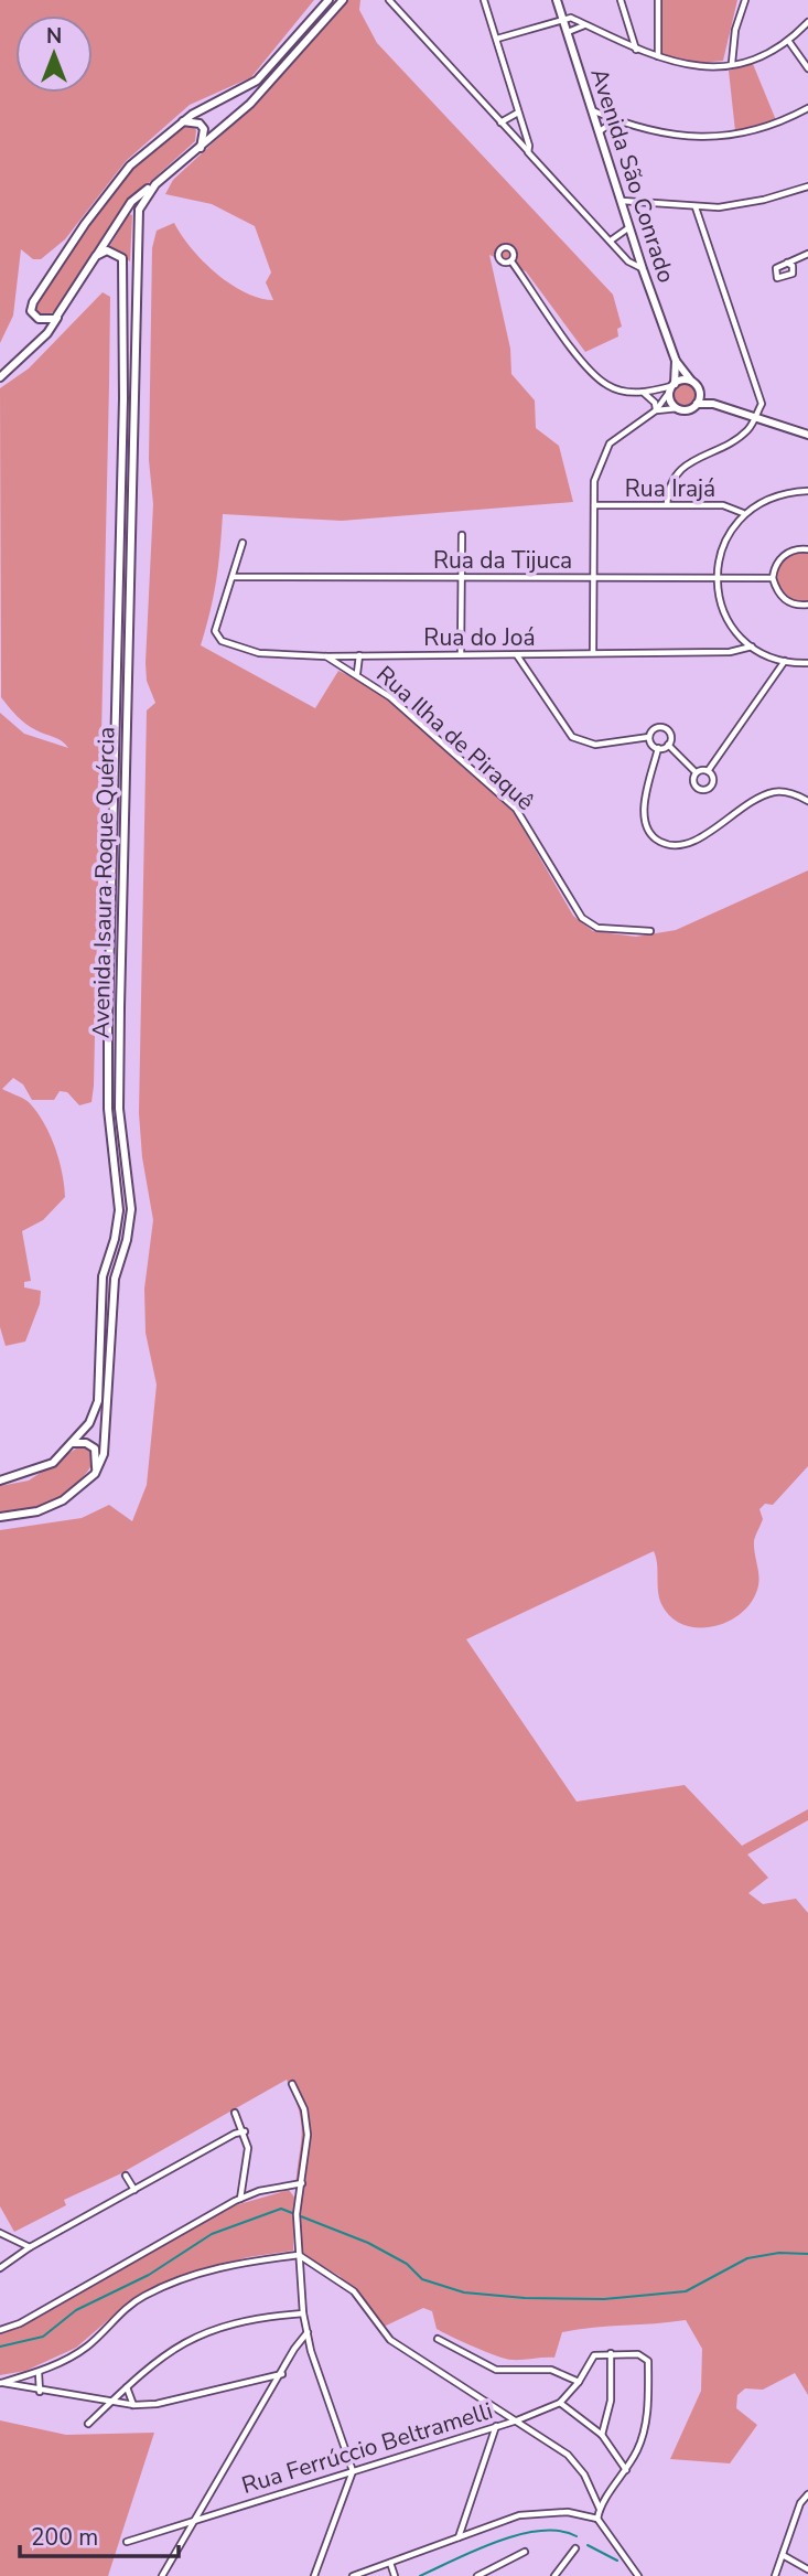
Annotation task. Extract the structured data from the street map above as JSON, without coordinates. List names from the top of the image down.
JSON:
{
  "streets": {
    "main road": ["Avenida São Conrado", "Avenida Isaura Roque Quércia"],
    "street": [
      "Rua Irajá",
      "Rua da Tijuca",
      "Rua do Joá",
      "Rua Ilha de Piraquê",
      "Rua Ferrúccio Beltramelli"
    ]
  },
  "crossings": [
    ["Rua da Tijuca", "Rua do Joá"],
    ["Rua do Joá", "Rua Ilha de Piraquê"]
  ],
  "scale_bar": "200 m",
  "north": "top"
}
